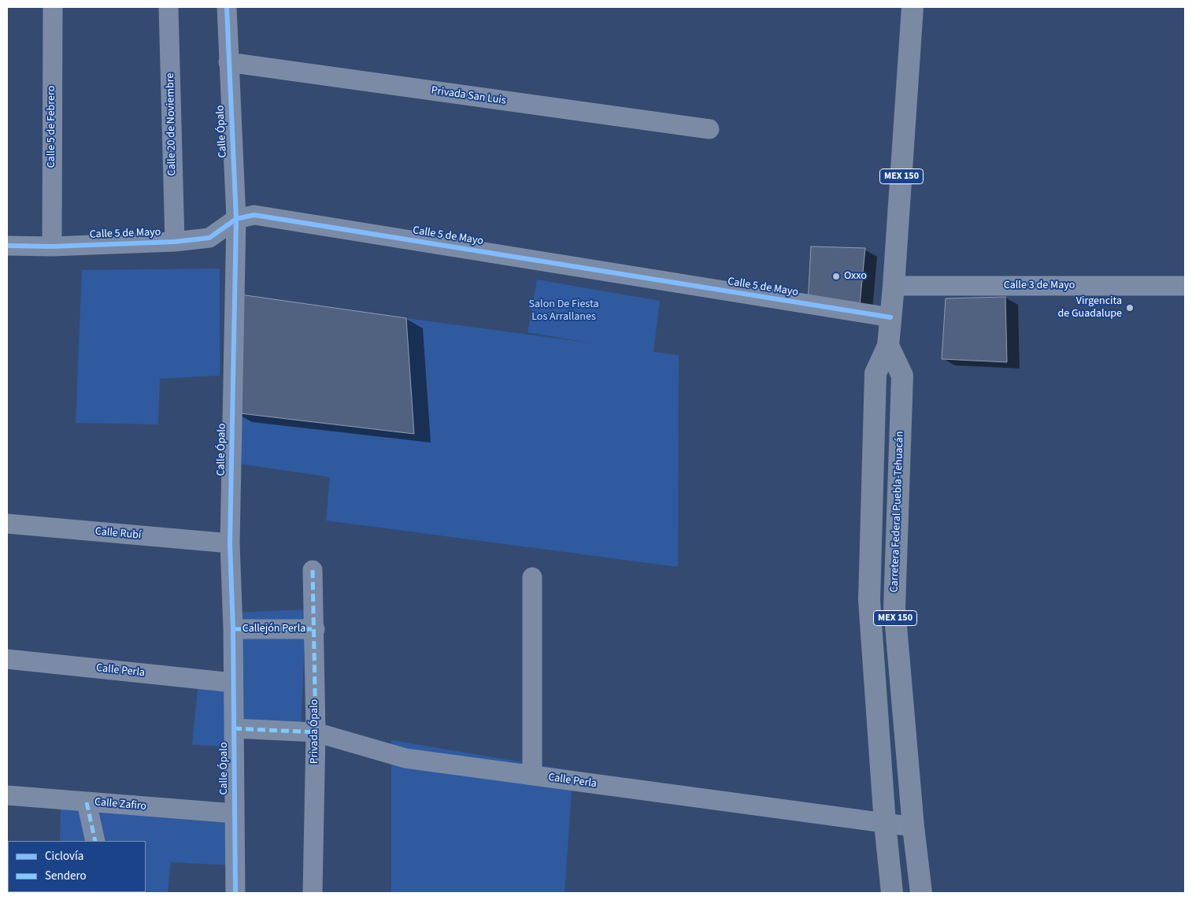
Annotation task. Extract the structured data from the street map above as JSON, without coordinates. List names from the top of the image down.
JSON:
{
  "streets": {
    "main road": ["MEX 150", "Carretera Federal Puebla-Tehuacán"],
    "street": [
      "Privada San Luis",
      "Calle 20 de Noviembre",
      "Calle 5 de Febrero",
      "Calle Ópalo",
      "Calle 5 de Mayo",
      "Calle 3 de Mayo",
      "Calle Rubí",
      "Callejón Perla",
      "Calle Perla",
      "Privada Ópalo",
      "Calle Zafiro"
    ]
  },
  "crossings": [
    ["Privada San Luis", "Calle Ópalo"],
    ["Calle 20 de Noviembre", "Calle 5 de Mayo"],
    ["Calle 5 de Febrero", "Calle 5 de Mayo"],
    ["Calle Ópalo", "Calle 5 de Mayo"],
    ["Calle Ópalo", "Calle Rubí"],
    ["Calle Ópalo", "Callejón Perla"],
    ["Calle Ópalo", "Calle Perla"],
    ["Calle Ópalo", "Calle Zafiro"],
    ["MEX 150", "Calle 5 de Mayo"],
    ["MEX 150", "Calle 3 de Mayo"],
    ["MEX 150", "Carretera Federal Puebla-Tehuacán"],
    ["MEX 150", "Calle Perla"],
    ["Carretera Federal Puebla-Tehuacán", "Calle Perla"],
    ["Callejón Perla", "Privada Ópalo"],
    ["Calle Perla", "Privada Ópalo"]
  ],
  "parks": ["Salon De Fiesta Los Arrallanes"],
  "places": ["Oxxo", "Virgencita de Guadalupe"],
  "legend": ["Ciclovía", "Sendero"]
}
